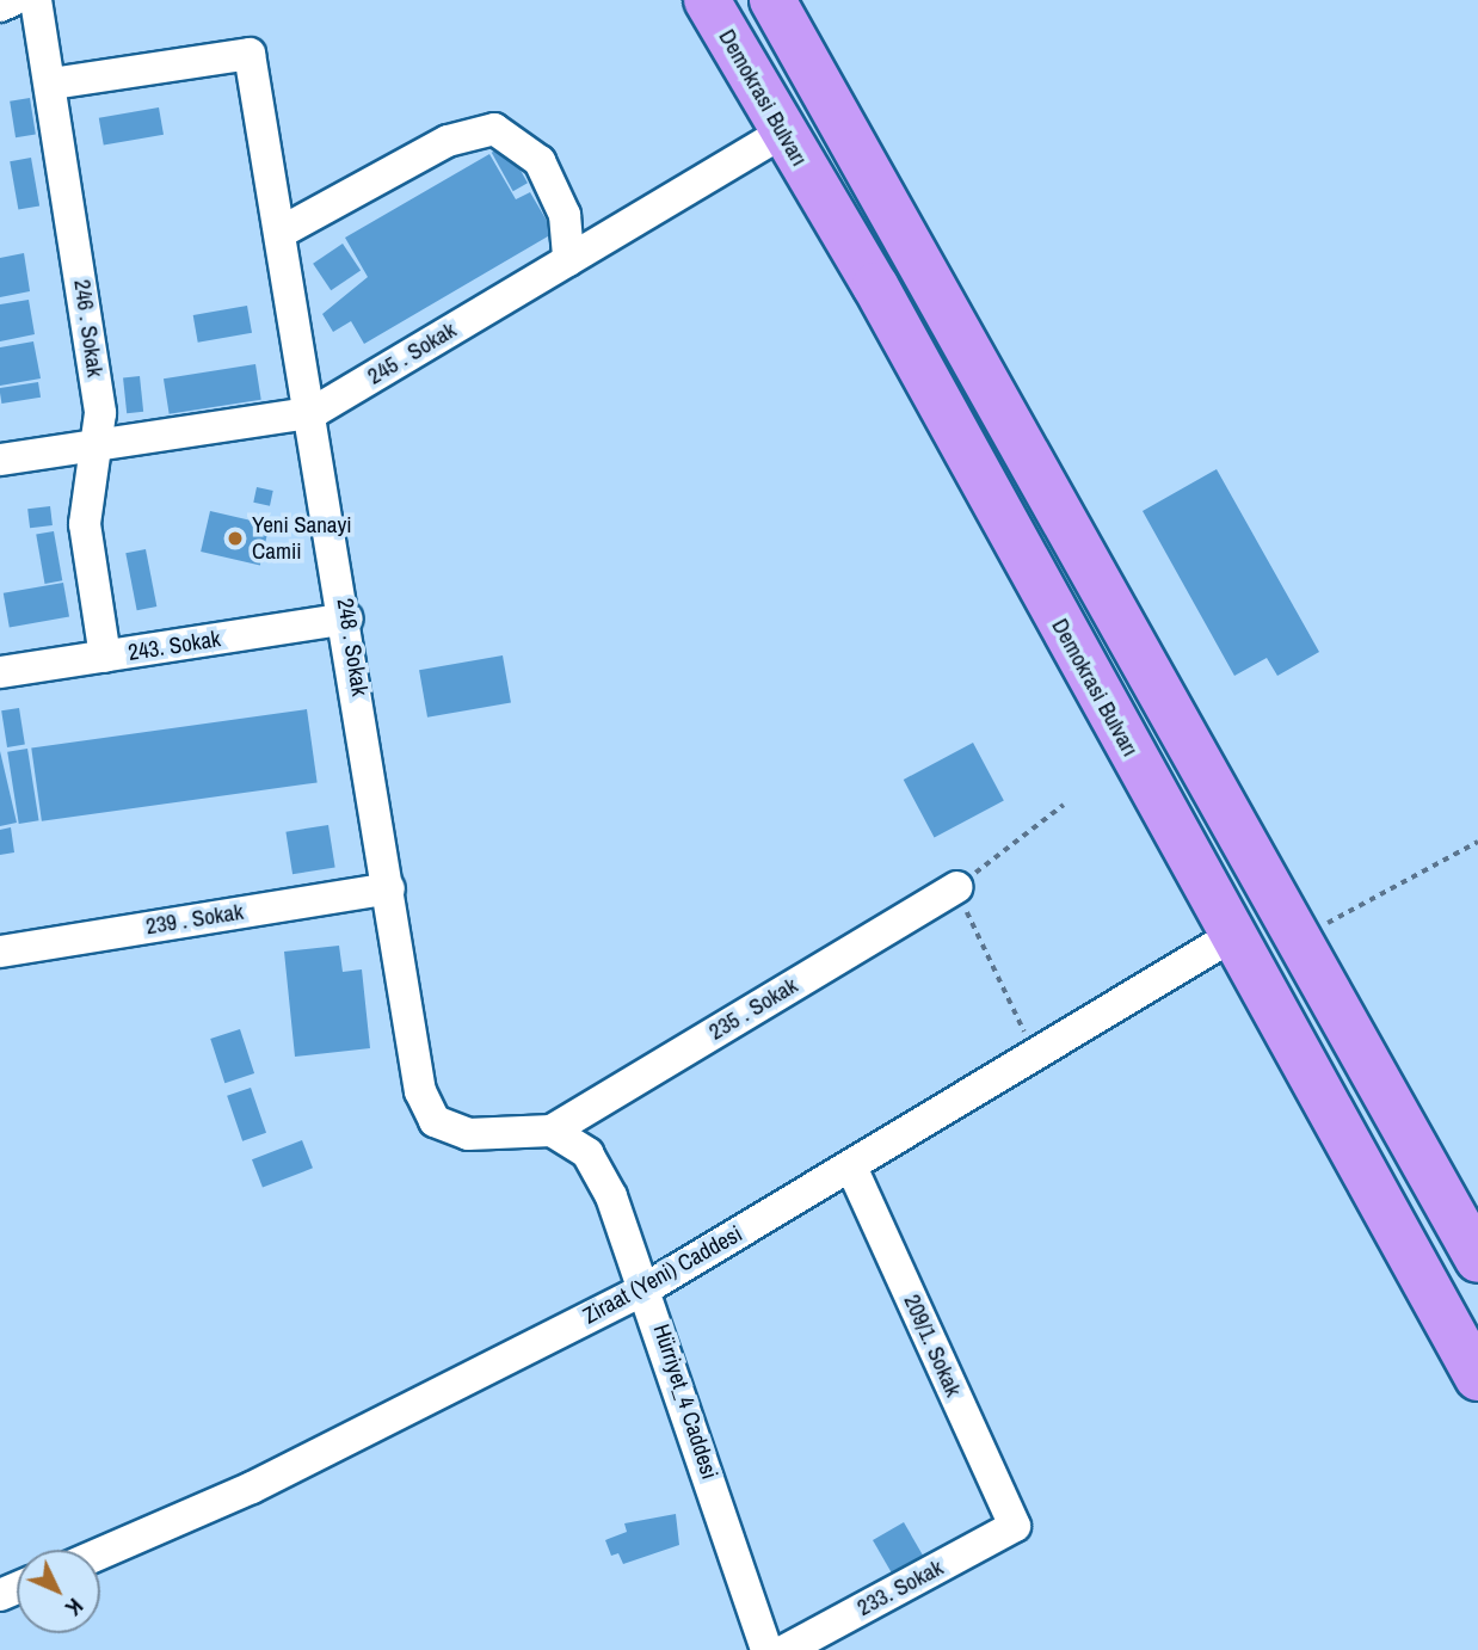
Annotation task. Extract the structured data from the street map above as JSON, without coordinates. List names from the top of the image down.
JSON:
{
  "streets": {
    "highway": ["Demokrasi Bulvarı"],
    "street": [
      "246 . Sokak",
      "245 . Sokak",
      "243. Sokak",
      "248 . Sokak",
      "239 . Sokak",
      "235 . Sokak",
      "Ziraat (Yeni) Caddesi",
      "209/1. Sokak",
      "Hürriyet_4 Caddesi",
      "233. Sokak"
    ]
  },
  "crossings": [
    ["Demokrasi Bulvarı", "245 . Sokak"],
    ["Demokrasi Bulvarı", "Ziraat (Yeni) Caddesi"],
    ["246 . Sokak", "245 . Sokak"],
    ["246 . Sokak", "243. Sokak"],
    ["246 . Sokak", "248 . Sokak"],
    ["245 . Sokak", "248 . Sokak"],
    ["243. Sokak", "248 . Sokak"],
    ["248 . Sokak", "239 . Sokak"],
    ["248 . Sokak", "235 . Sokak"],
    ["248 . Sokak", "Hürriyet_4 Caddesi"],
    ["235 . Sokak", "Hürriyet_4 Caddesi"],
    ["Ziraat (Yeni) Caddesi", "209/1. Sokak"],
    ["Ziraat (Yeni) Caddesi", "Hürriyet_4 Caddesi"],
    ["209/1. Sokak", "233. Sokak"]
  ],
  "places": ["Yeni Sanayi Camii"],
  "north": "bottom right"
}
